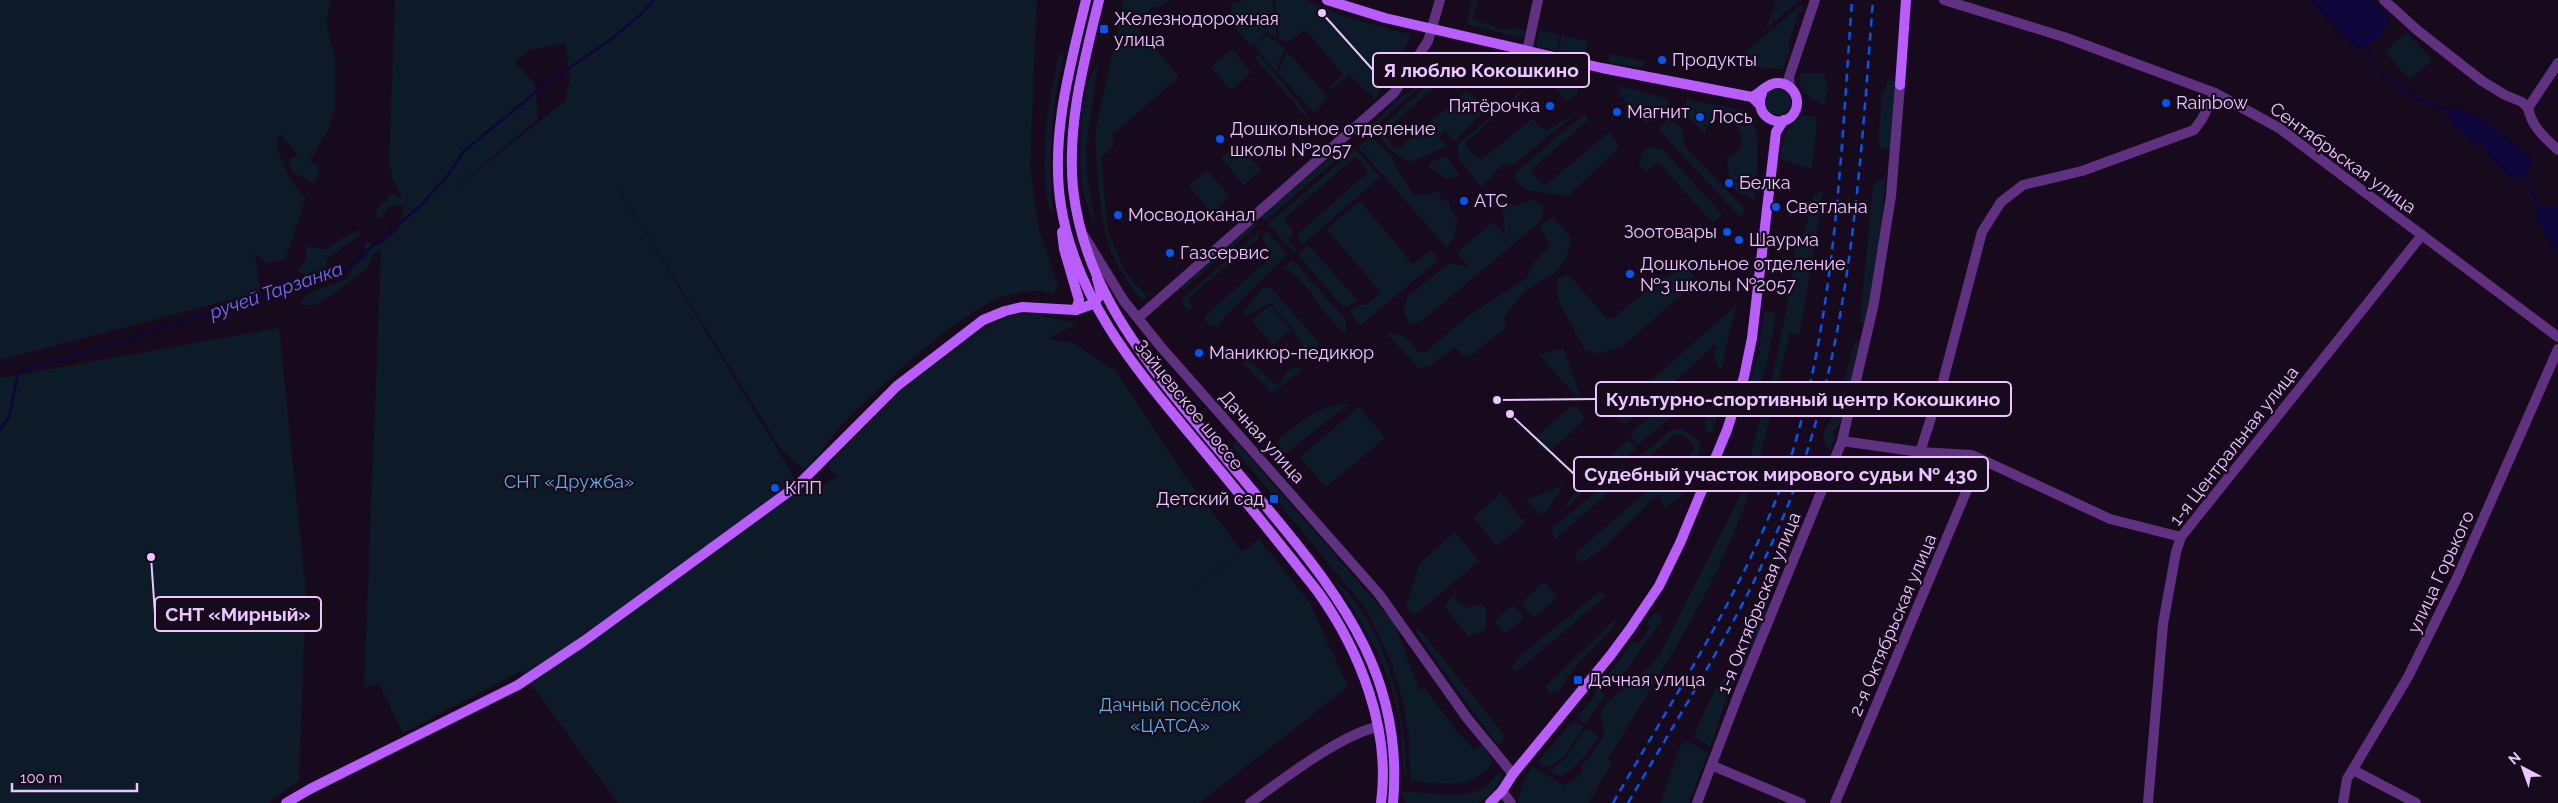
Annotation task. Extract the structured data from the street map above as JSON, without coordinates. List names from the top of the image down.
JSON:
{
  "streets": {
    "street": [
      "Сентябрьская улица",
      "Зайцевское шоссе",
      "Дачная улица",
      "1-я Центральная улица",
      "улица Горького",
      "1-я Октябрьская улица",
      "2-я Октябрьская улица"
    ]
  },
  "crossings": [
    ["Сентябрьская улица", "1-я Центральная улица"],
    ["Зайцевское шоссе", "Дачная улица"]
  ],
  "water": ["ручей Тарзанка"],
  "parks": ["СНТ «Дружба»", "Дачный посёлок «ЦАТСА»"],
  "places": {
    "other": [
      "Я люблю Кокошкино",
      "Продукты",
      "Rainbow",
      "Пятёрочка",
      "Магнит",
      "Лось",
      "Дошкольное отделение школы №2057",
      "Белка",
      "АТС",
      "Светлана",
      "Мосводоканал",
      "Зоотовары",
      "Шаурма",
      "Газсервис",
      "Дошкольное отделение №3 школы №2057",
      "Маникюр-педикюр",
      "Культурно-спортивный центр Кокошкино",
      "Судебный участок мирового судьи № 430",
      "КПП",
      "СНТ «Мирный»"
    ],
    "transit": ["Железнодорожная улица", "Детский сад", "Дачная улица"]
  },
  "scale_bar": "100 m",
  "north": "top left"
}
